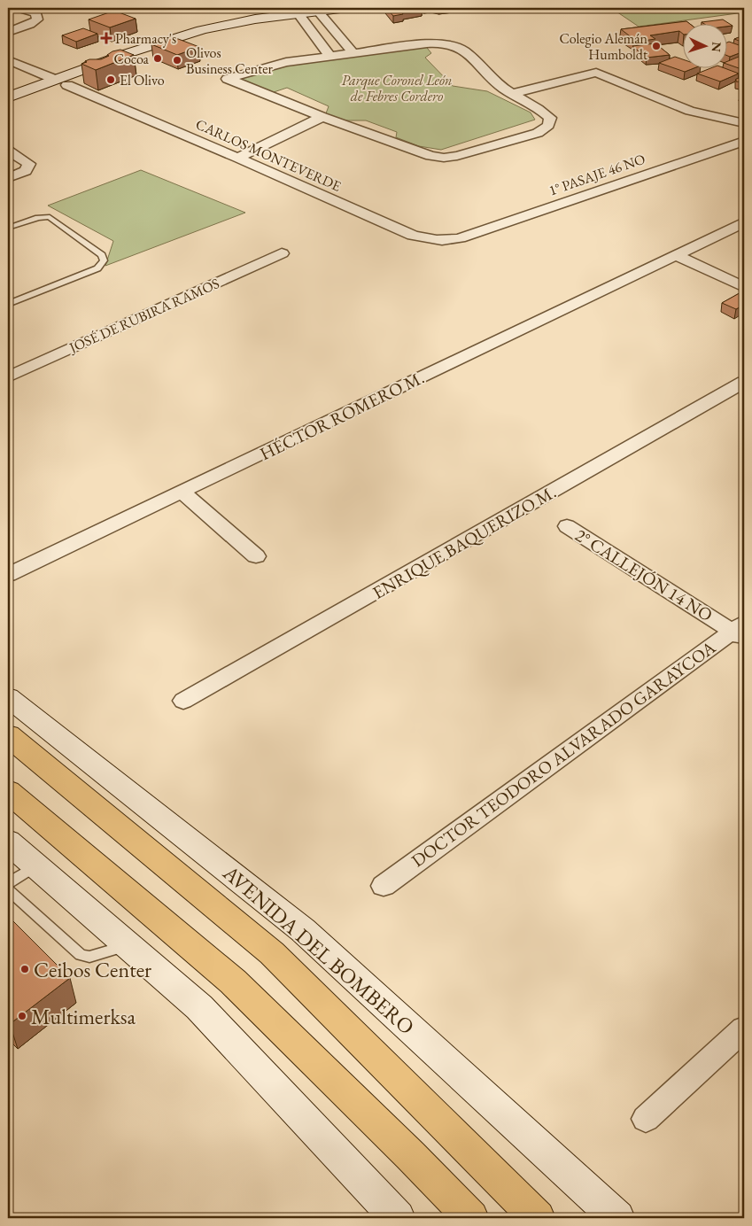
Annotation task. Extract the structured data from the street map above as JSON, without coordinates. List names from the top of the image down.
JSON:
{
  "streets": {
    "main road": ["AVENIDA DEL BOMBERO"],
    "street": [
      "CARLOS MONTEVERDE",
      "1° PASAJE 46 NO",
      "JOSÉ DE RUBIRA RAMOS",
      "HÉCTOR ROMERO M.",
      "ENRIQUE BAQUERIZO M.",
      "2° CALLEJÓN 14 NO",
      "DOCTOR TEODORO ALVARADO GARAYCOA"
    ]
  },
  "crossings": [
    ["CARLOS MONTEVERDE", "1° PASAJE 46 NO"],
    ["2° CALLEJÓN 14 NO", "DOCTOR TEODORO ALVARADO GARAYCOA"]
  ],
  "parks": ["Parque Coronel León de Febres Cordero"],
  "places": {
    "health": ["Pharmacy's"],
    "other": [
      "Colegio Alemán Humboldt",
      "Cocoa",
      "Olivos Business Center",
      "El Olivo",
      "Ceibos Center",
      "Multimerksa"
    ]
  },
  "north": "right"
}
